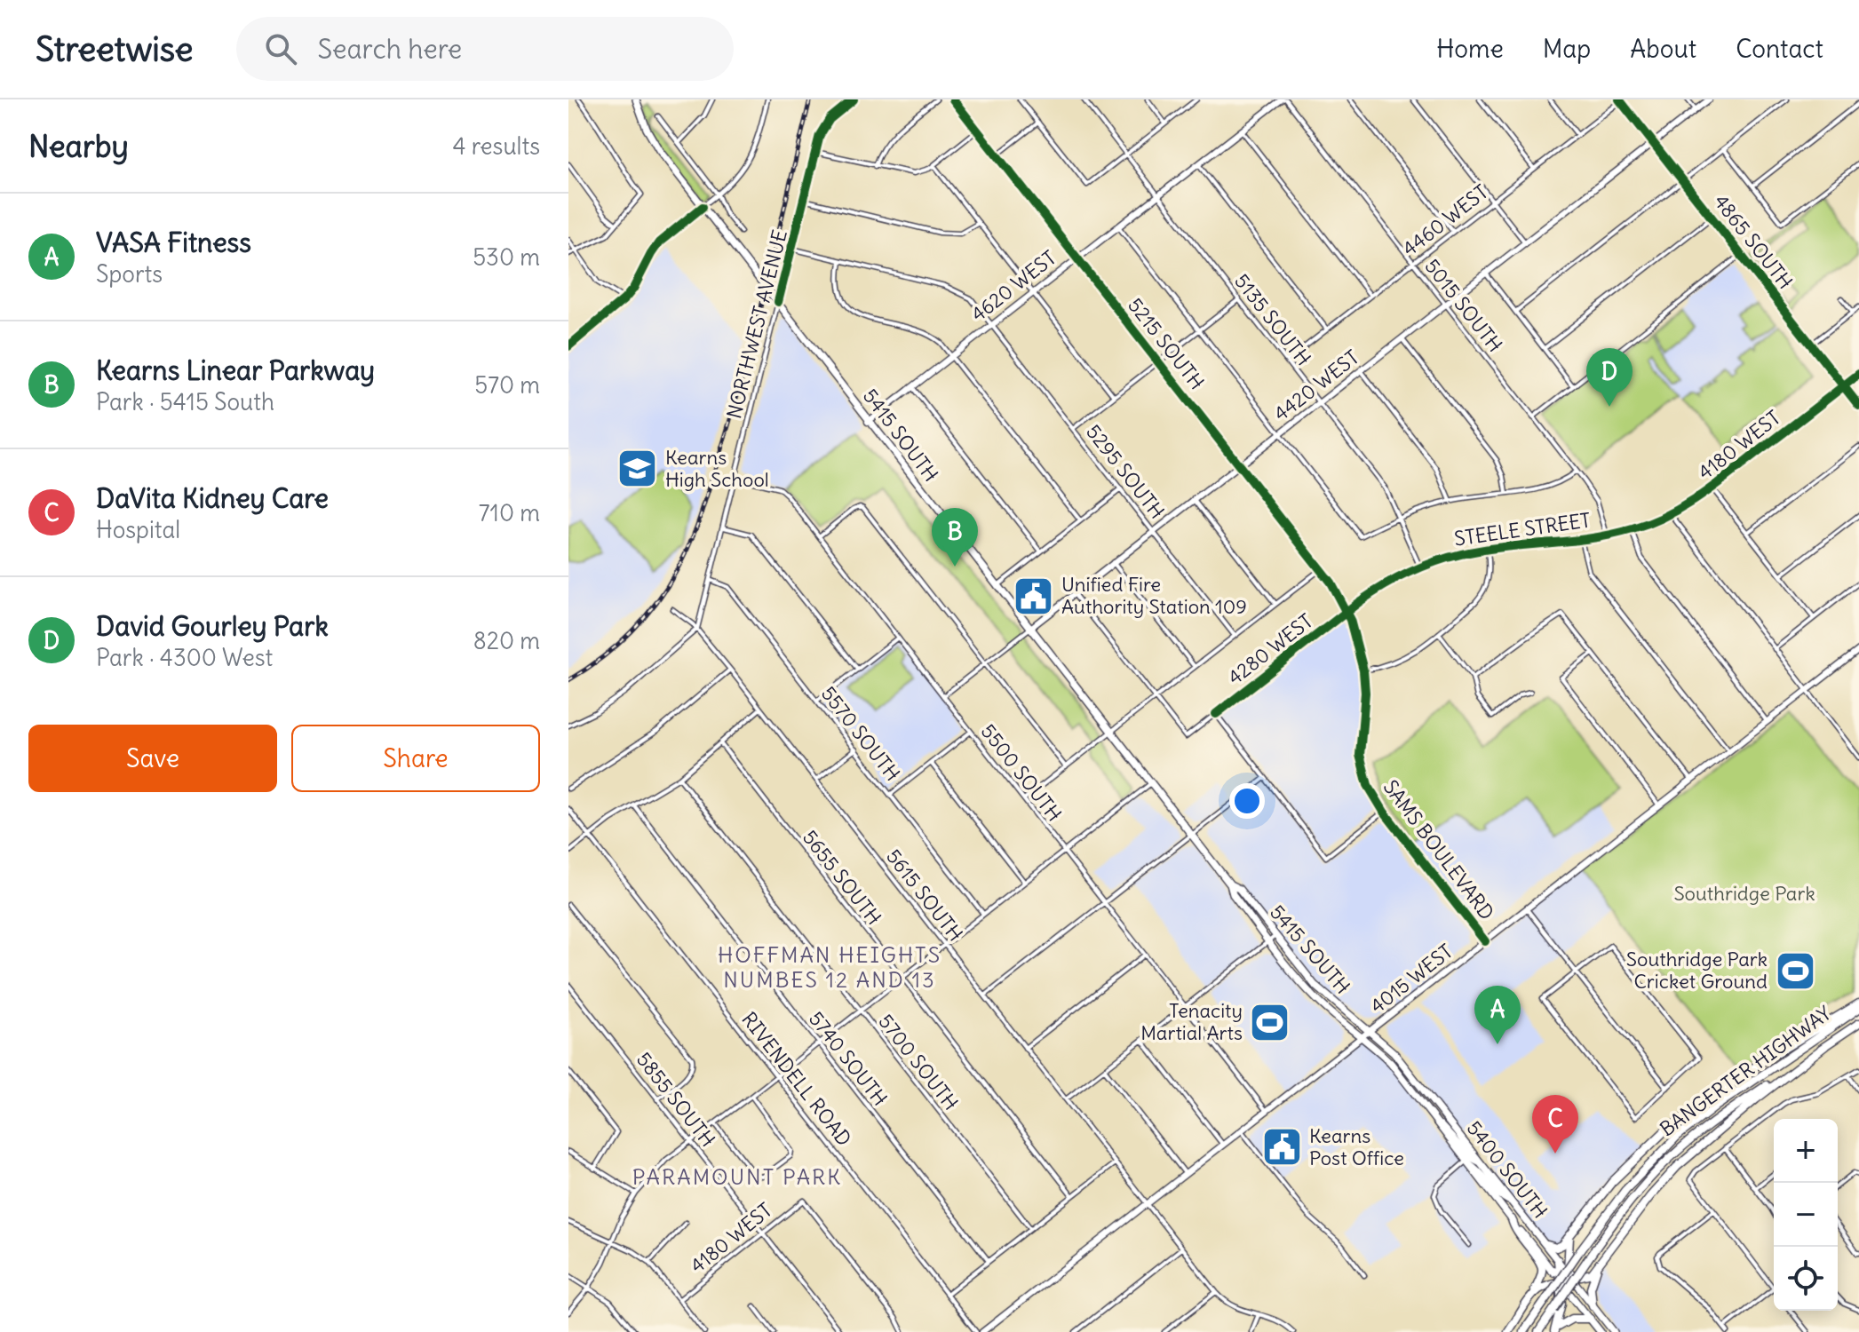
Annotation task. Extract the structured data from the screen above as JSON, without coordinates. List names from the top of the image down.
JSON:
{
  "streets": {
    "highway": ["BANGERTER HIGHWAY"],
    "main road": ["5415 SOUTH", "5400 SOUTH"],
    "street": [
      "4460 WEST",
      "4865 SOUTH",
      "4620 WEST",
      "5015 SOUTH",
      "5135 SOUTH",
      "NORTHWEST AVENUE",
      "5215 SOUTH",
      "4420 WEST",
      "4180 WEST",
      "5295 SOUTH",
      "STEELE STREET",
      "4280 WEST",
      "5570 SOUTH",
      "5500 SOUTH",
      "SAMS BOULEVARD",
      "5655 SOUTH",
      "5615 SOUTH",
      "4015 WEST",
      "5740 SOUTH",
      "5700 SOUTH",
      "RIVENDELL ROAD",
      "5855 SOUTH"
    ]
  },
  "crossings": [
    ["4460 WEST", "4865 SOUTH"],
    ["4460 WEST", "5015 SOUTH"],
    ["4460 WEST", "5135 SOUTH"],
    ["4865 SOUTH", "4420 WEST"],
    ["4865 SOUTH", "4180 WEST"],
    ["4620 WEST", "5015 SOUTH"],
    ["4620 WEST", "5135 SOUTH"],
    ["4620 WEST", "5215 SOUTH"],
    ["4620 WEST", "5415 SOUTH"],
    ["4620 WEST", "5295 SOUTH"],
    ["5015 SOUTH", "4420 WEST"],
    ["5015 SOUTH", "STEELE STREET"],
    ["5135 SOUTH", "4420 WEST"],
    ["5135 SOUTH", "STEELE STREET"],
    ["NORTHWEST AVENUE", "5415 SOUTH"],
    ["NORTHWEST AVENUE", "5295 SOUTH"],
    ["NORTHWEST AVENUE", "5570 SOUTH"],
    ["NORTHWEST AVENUE", "5500 SOUTH"],
    ["NORTHWEST AVENUE", "5615 SOUTH"],
    ["5215 SOUTH", "4420 WEST"],
    ["5215 SOUTH", "STEELE STREET"],
    ["5215 SOUTH", "4280 WEST"],
    ["5215 SOUTH", "SAMS BOULEVARD"],
    ["4420 WEST", "5415 SOUTH"],
    ["4420 WEST", "5295 SOUTH"],
    ["4420 WEST", "5500 SOUTH"],
    ["5415 SOUTH", "4015 WEST"],
    ["5415 SOUTH", "5400 SOUTH"],
    ["4180 WEST", "STEELE STREET"],
    ["4180 WEST", "5855 SOUTH"],
    ["STEELE STREET", "4280 WEST"],
    ["STEELE STREET", "SAMS BOULEVARD"],
    ["4280 WEST", "SAMS BOULEVARD"],
    ["5500 SOUTH", "4015 WEST"],
    ["SAMS BOULEVARD", "4015 WEST"],
    ["5615 SOUTH", "4015 WEST"],
    ["4015 WEST", "5400 SOUTH"]
  ],
  "districts": ["HOFFMAN HEIGHTS NUMBES 12 AND 13", "PARAMOUNT PARK"],
  "parks": ["Southridge Park"],
  "places": {
    "school or university": ["Kearns High School"],
    "public building": ["Unified Fire Authority Station 109", "Kearns Post Office"],
    "sports": ["Southridge Park Cricket Ground", "Tenacity Martial Arts"]
  },
  "page": {
    "header": "Streetwise",
    "search": "Search here",
    "nav": [
      "Home",
      "Map",
      "About",
      "Contact"
    ],
    "heading": ["Nearby", "4 results"],
    "list": [
      {
        "mark": "A",
        "name": "VASA Fitness",
        "note": "Sports",
        "value": "530 m"
      },
      {
        "mark": "B",
        "name": "Kearns Linear Parkway",
        "note": "Park · 5415 South",
        "value": "570 m"
      },
      {
        "mark": "C",
        "name": "DaVita Kidney Care",
        "note": "Hospital",
        "value": "710 m"
      },
      {
        "mark": "D",
        "name": "David Gourley Park",
        "note": "Park · 4300 West",
        "value": "820 m"
      }
    ],
    "pins": [
      "D",
      "B",
      "A",
      "C"
    ],
    "buttons": ["Save", "Share"],
    "map_buttons": ["+", "−"]
  }
}
